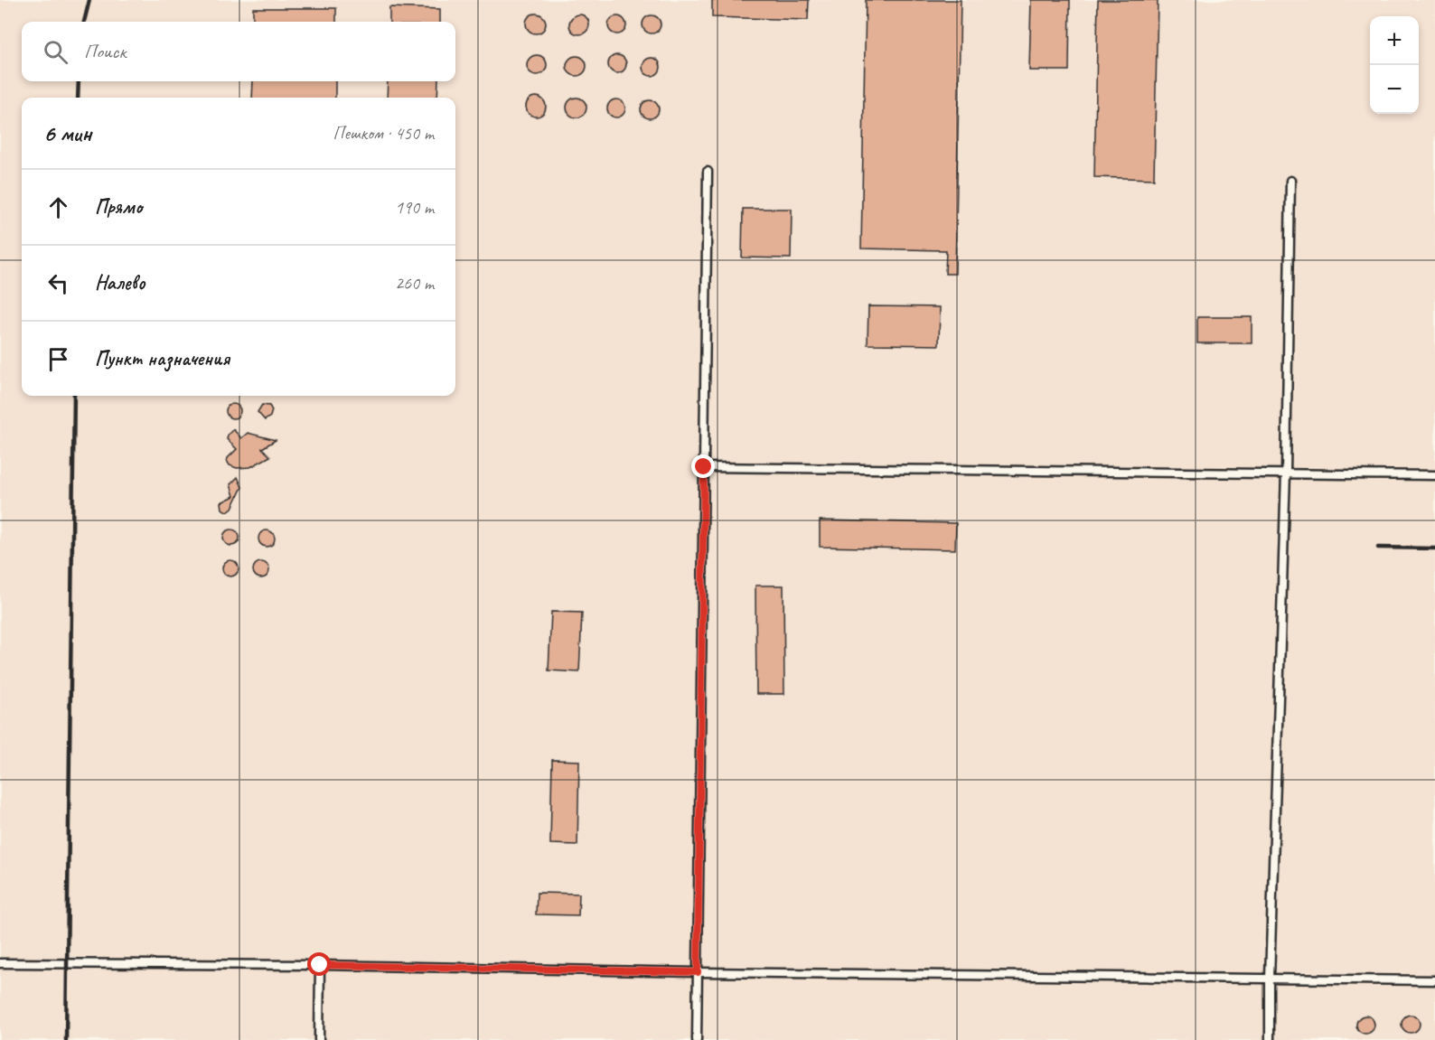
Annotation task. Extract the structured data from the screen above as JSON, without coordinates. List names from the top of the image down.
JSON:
{
  "page": {
    "map_buttons": ["+", "−"],
    "search": "Поиск",
    "heading": ["6 мин", "Пешком · 450 m"],
    "list": [
      ["Прямо", "190 m"],
      ["Налево", "260 m"],
      "Пункт назначения"
    ]
  }
}
